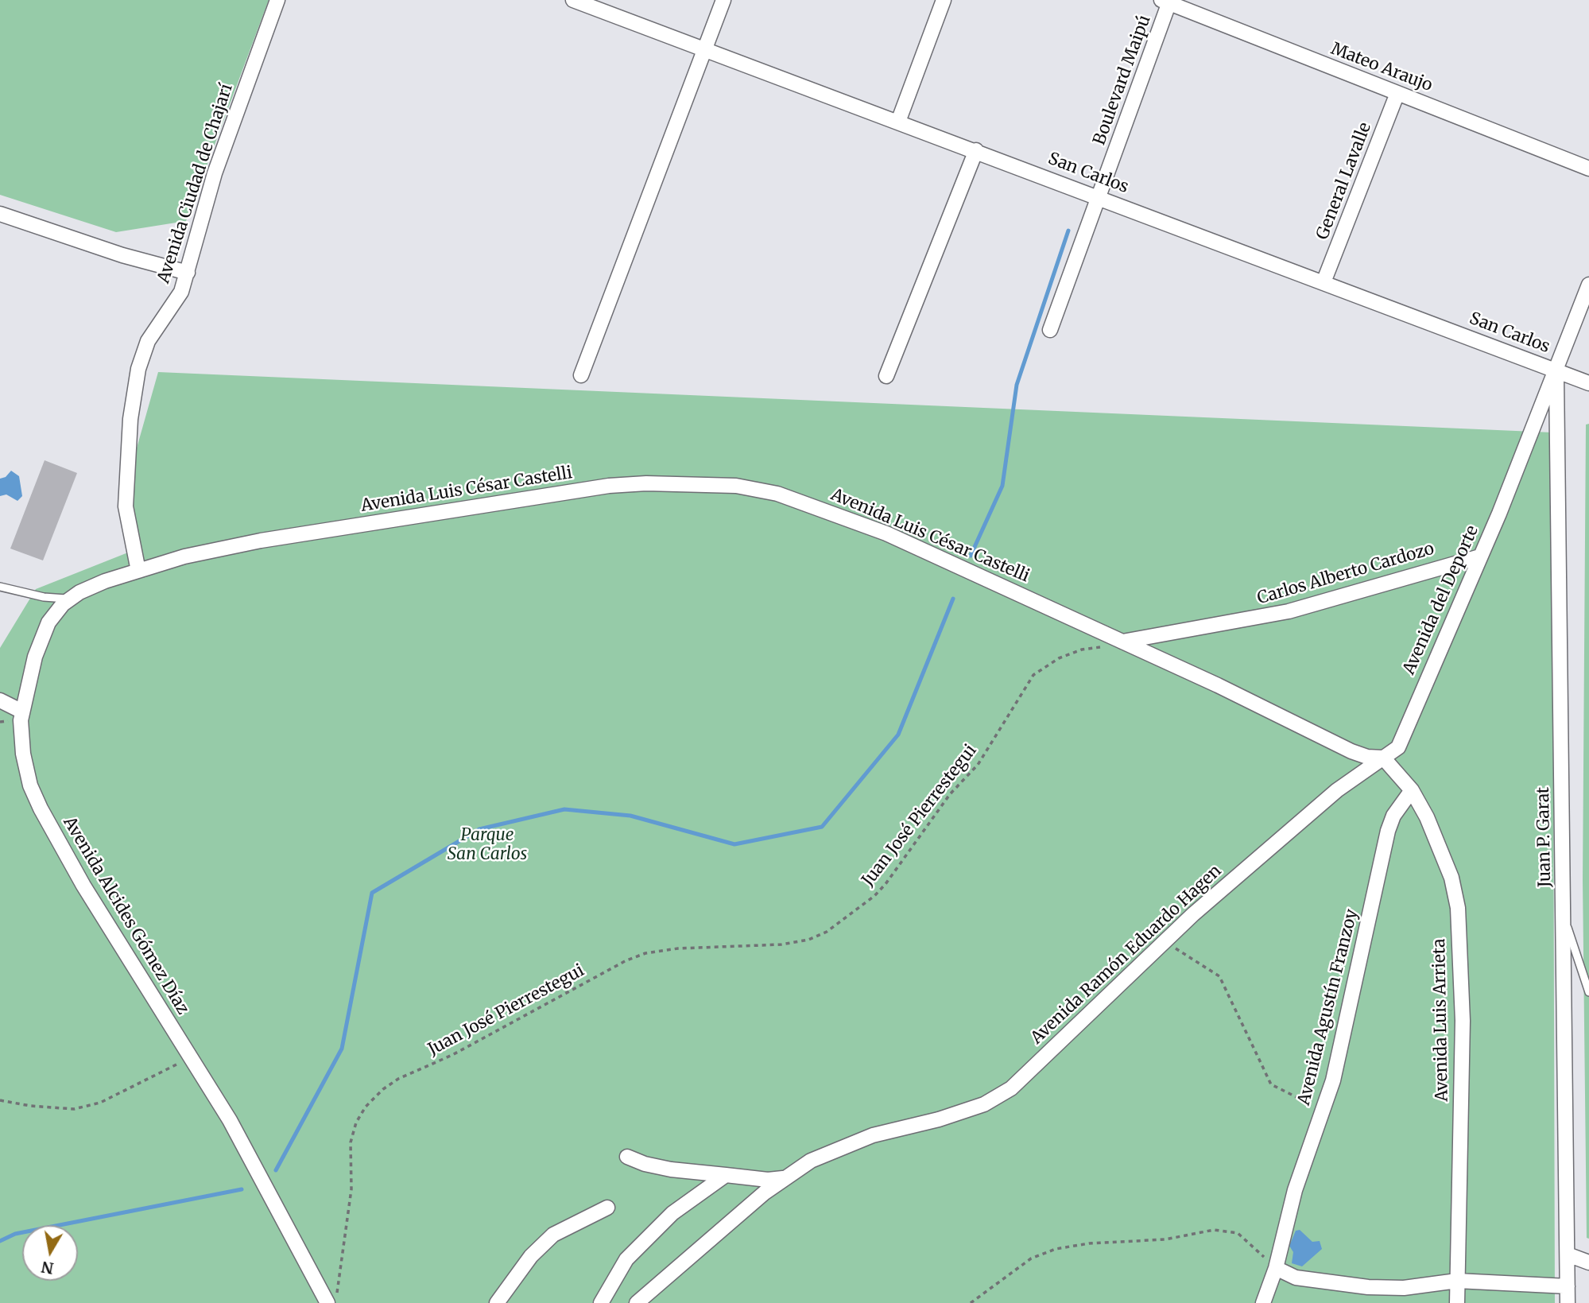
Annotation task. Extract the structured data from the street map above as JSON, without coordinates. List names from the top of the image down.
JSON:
{
  "streets": {
    "street": [
      "Mateo Araujo",
      "Boulevard Maipú",
      "San Carlos",
      "General Lavalle",
      "Avenida Ciudad de Chajarí",
      "Avenida Luis César Castelli",
      "Carlos Alberto Cardozo",
      "Avenida del Deporte",
      "Juan P. Garat",
      "Avenida Alcides Gómez Díaz",
      "Avenida Ramón Eduardo Hagen",
      "Avenida Agustín Franzoy",
      "Avenida Luis Arrieta"
    ],
    "path": ["Juan José Pierrestegui"]
  },
  "crossings": [
    ["Mateo Araujo", "Boulevard Maipú"],
    ["Mateo Araujo", "General Lavalle"],
    ["Boulevard Maipú", "San Carlos"],
    ["San Carlos", "General Lavalle"],
    ["San Carlos", "Avenida del Deporte"],
    ["San Carlos", "Juan P. Garat"],
    ["Avenida Ciudad de Chajarí", "Avenida Luis César Castelli"],
    ["Avenida Ciudad de Chajarí", "Avenida Alcides Gómez Díaz"],
    ["Avenida Luis César Castelli", "Carlos Alberto Cardozo"],
    ["Avenida Luis César Castelli", "Avenida del Deporte"],
    ["Avenida Luis César Castelli", "Avenida Alcides Gómez Díaz"],
    ["Avenida Luis César Castelli", "Avenida Ramón Eduardo Hagen"],
    ["Avenida Luis César Castelli", "Avenida Luis Arrieta"],
    ["Carlos Alberto Cardozo", "Avenida del Deporte"],
    ["Avenida del Deporte", "Juan P. Garat"],
    ["Avenida del Deporte", "Avenida Ramón Eduardo Hagen"],
    ["Avenida del Deporte", "Avenida Luis Arrieta"],
    ["Avenida Ramón Eduardo Hagen", "Avenida Luis Arrieta"],
    ["Avenida Agustín Franzoy", "Avenida Luis Arrieta"]
  ],
  "parks": ["Parque San Carlos"],
  "north": "bottom"
}
